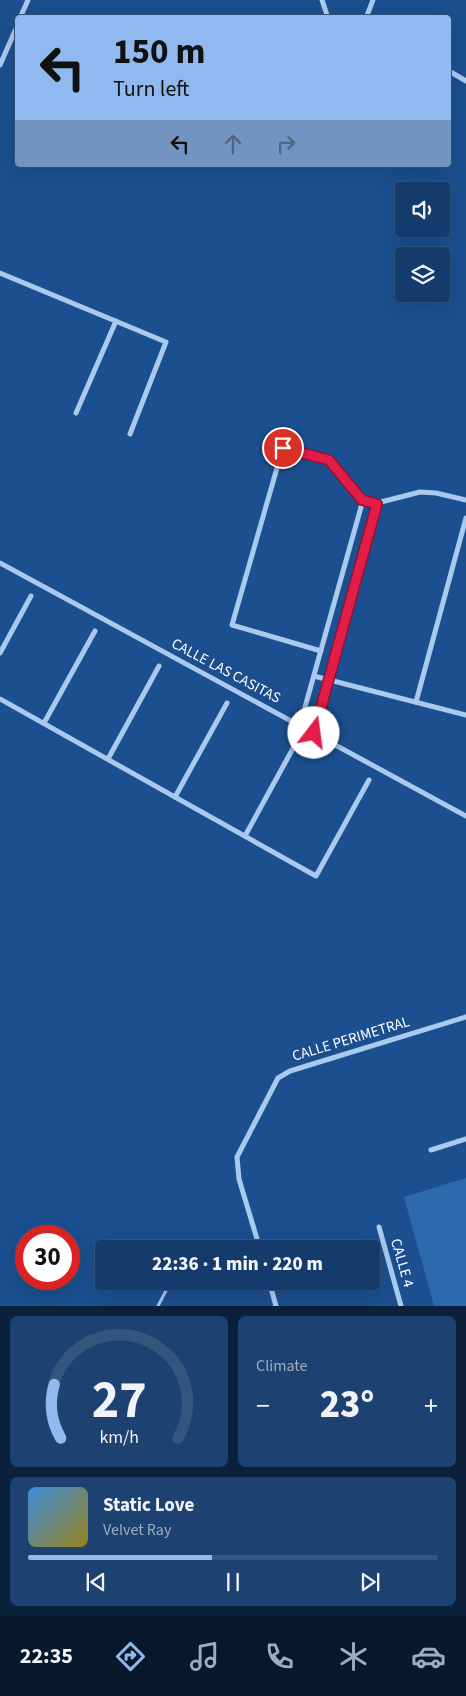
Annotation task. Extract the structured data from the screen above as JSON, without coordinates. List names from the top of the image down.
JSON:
{
  "streets": {
    "street": ["CALLE LAS CASITAS", "CALLE PERIMETRAL", "CALLE 4"]
  },
  "page": {
    "turn": ["150 m", "Turn left"],
    "limit": "30",
    "trip": "22:36 · 1 min · 220 m",
    "tile": "Climate",
    "heat": ["−", "23°", "+"],
    "song": ["Static Love", "Velvet Ray"],
    "tabs": "22:35",
    "gauge": ["27", "km/h"]
  }
}
